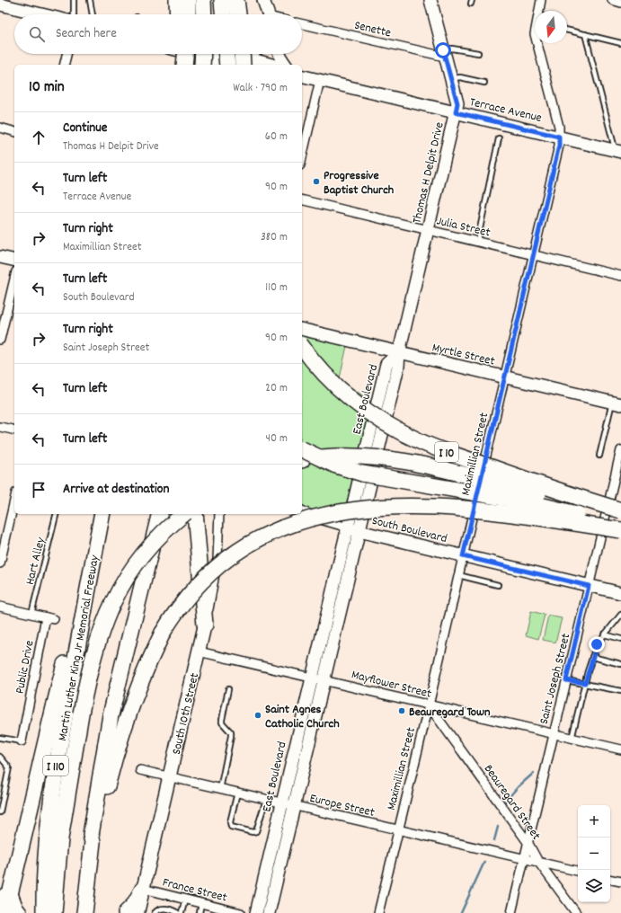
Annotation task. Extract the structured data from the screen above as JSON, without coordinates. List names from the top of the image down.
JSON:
{
  "streets": {
    "highway": ["I 10", "Martin Luther King Jr Memorial Freeway", "I 110"],
    "main road": [
      "Terrace Avenue",
      "Thomas H Delpit Drive",
      "Myrtle Street",
      "East Boulevard",
      "South Boulevard",
      "South 10th Street"
    ],
    "street": [
      "Senette",
      "Julia Street",
      "Maximillian Street",
      "Public Drive",
      "Saint Joseph Street",
      "Mayflower Street",
      "Beauregard Street",
      "Europe Street",
      "France Street"
    ],
    "lane": ["Hart Alley"]
  },
  "crossings": [
    ["Senette", "Thomas H Delpit Drive"],
    ["Terrace Avenue", "Thomas H Delpit Drive"],
    ["Terrace Avenue", "Maximillian Street"],
    ["Thomas H Delpit Drive", "Julia Street"],
    ["Thomas H Delpit Drive", "Myrtle Street"],
    ["Thomas H Delpit Drive", "East Boulevard"],
    ["Julia Street", "Maximillian Street"],
    ["Myrtle Street", "East Boulevard"],
    ["Myrtle Street", "Maximillian Street"],
    ["East Boulevard", "South Boulevard"],
    ["East Boulevard", "Mayflower Street"],
    ["East Boulevard", "Europe Street"],
    ["Maximillian Street", "South Boulevard"],
    ["Maximillian Street", "Mayflower Street"],
    ["Maximillian Street", "Beauregard Street"],
    ["Maximillian Street", "Europe Street"],
    ["South Boulevard", "Saint Joseph Street"],
    ["Saint Joseph Street", "Mayflower Street"],
    ["Saint Joseph Street", "Beauregard Street"],
    ["Saint Joseph Street", "Europe Street"],
    ["Mayflower Street", "South 10th Street"],
    ["Mayflower Street", "Beauregard Street"],
    ["South 10th Street", "Europe Street"],
    ["South 10th Street", "France Street"],
    ["Beauregard Street", "Europe Street"]
  ],
  "places": ["Progressive Baptist Church", "Beauregard Town", "Saint Agnes Catholic Church"],
  "north": "bottom",
  "page": {
    "search": "Search here",
    "heading": ["10 min", "Walk · 790 m"],
    "list": [
      ["Continue", "Thomas H Delpit Drive", "60 m"],
      ["Turn left", "Terrace Avenue", "90 m"],
      ["Turn right", "Maximillian Street", "380 m"],
      ["Turn left", "South Boulevard", "110 m"],
      ["Turn right", "Saint Joseph Street", "90 m"],
      ["Turn left", "20 m"],
      ["Turn left", "40 m"],
      "Arrive at destination"
    ],
    "map_buttons": ["+", "−"]
  }
}
